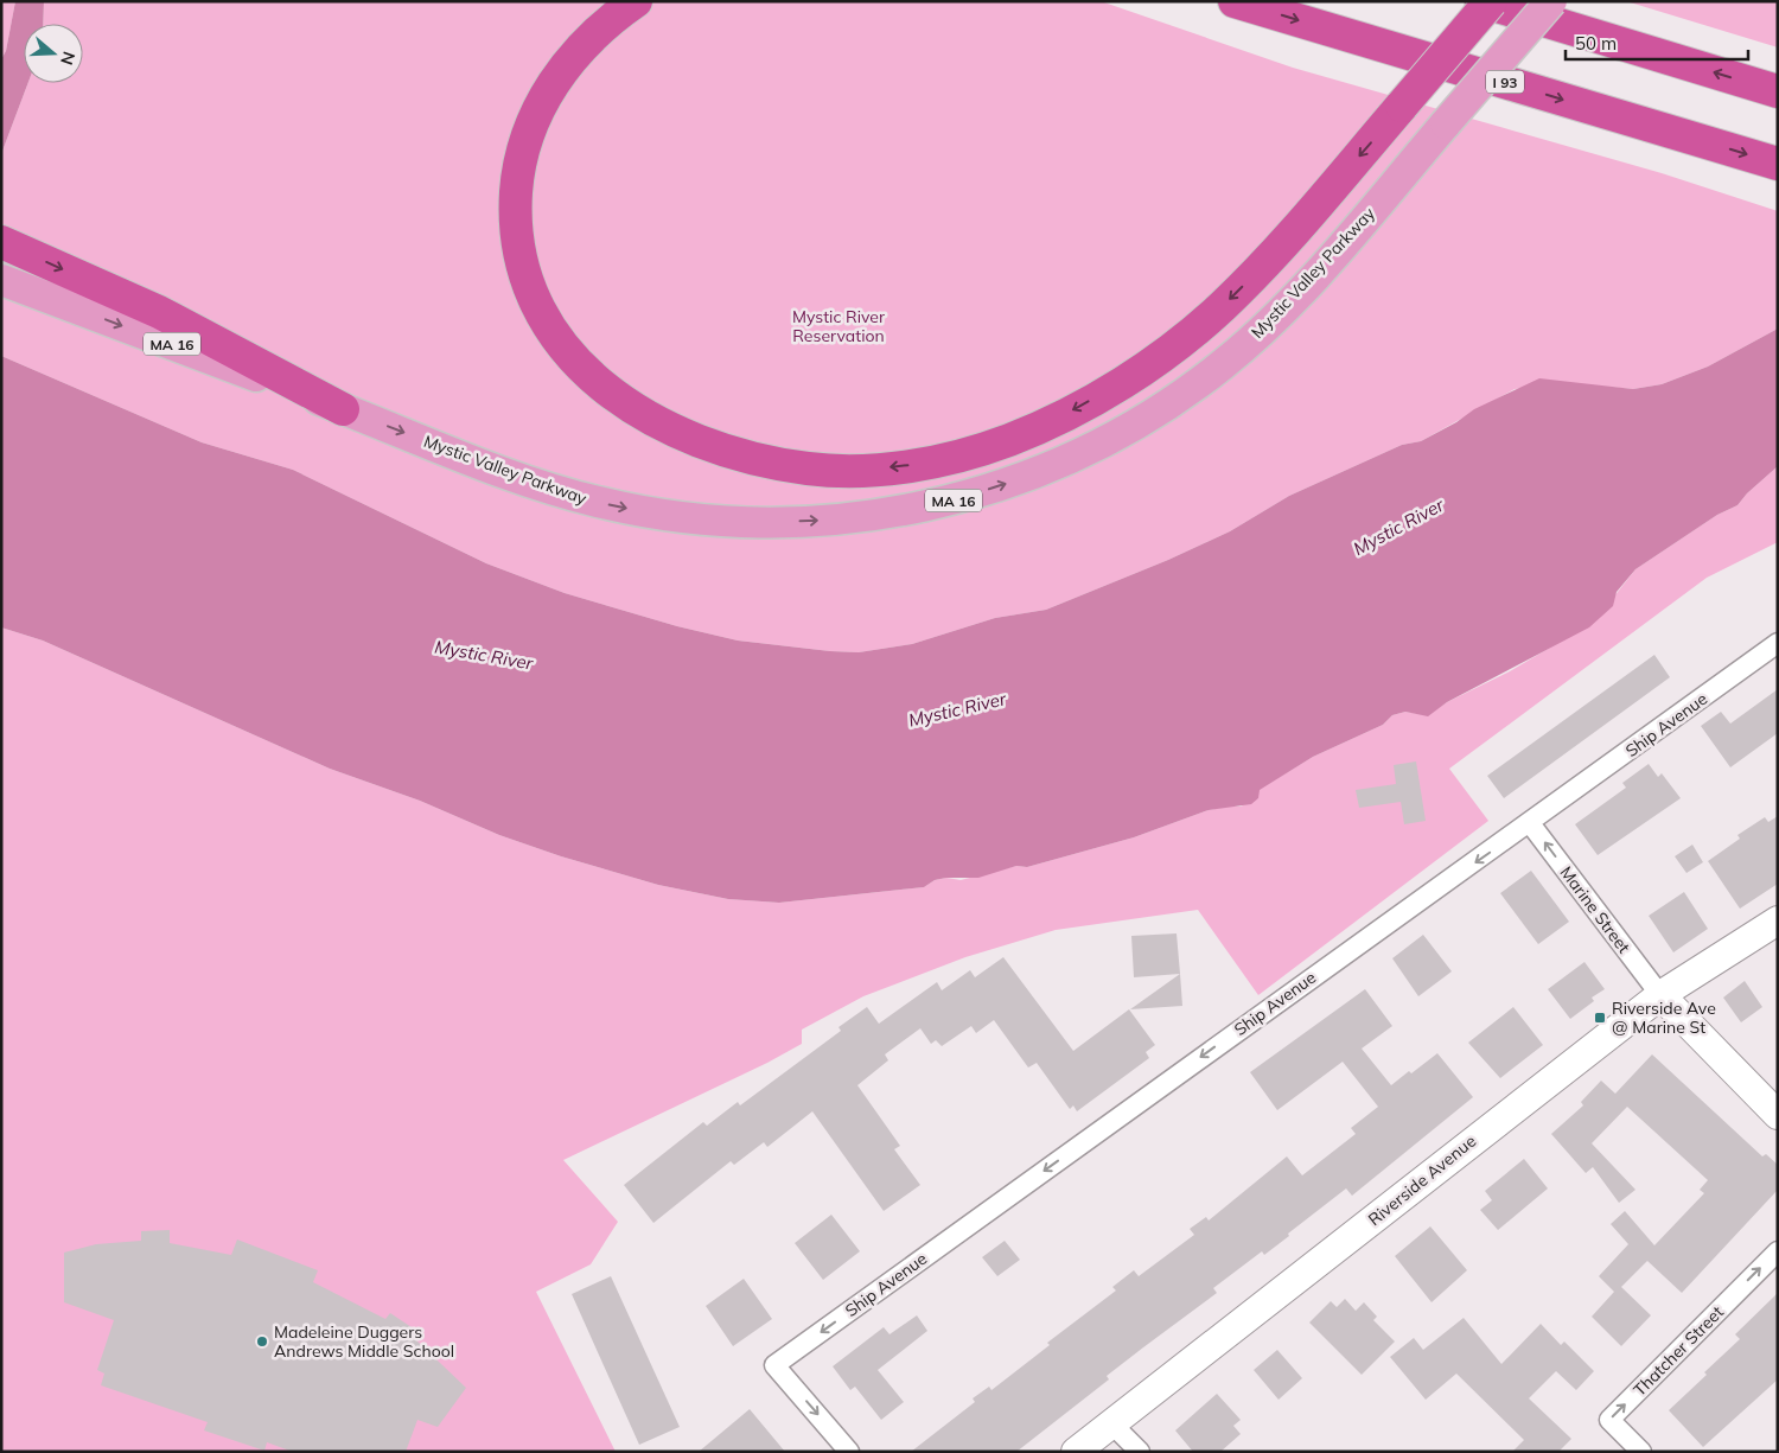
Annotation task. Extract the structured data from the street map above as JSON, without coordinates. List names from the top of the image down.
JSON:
{
  "streets": {
    "highway": ["I 93"],
    "main road": ["Mystic Valley Parkway", "MA 16", "Riverside Avenue"],
    "street": ["Ship Avenue", "Marine Street", "Thatcher Street"]
  },
  "crossings": [
    ["Ship Avenue", "Marine Street"],
    ["Marine Street", "Riverside Avenue"]
  ],
  "one_way": [
    "Mystic Valley Parkway",
    "Ship Avenue",
    "Marine Street",
    "Thatcher Street"
  ],
  "water": ["Mystic River"],
  "parks": ["Mystic River Reservation"],
  "places": {
    "transit": ["Riverside Ave @ Marine St"],
    "other": ["Madeleine Duggers Andrews Middle School"]
  },
  "scale_bar": "50 m",
  "north": "right"
}
